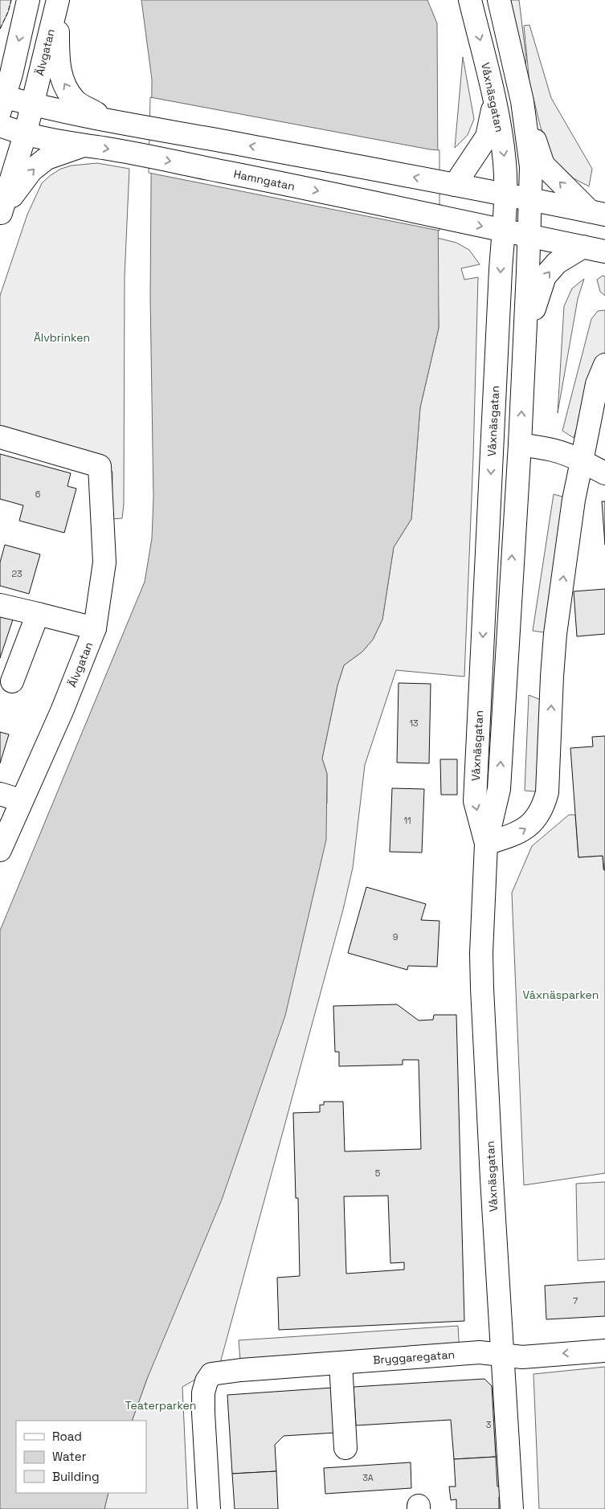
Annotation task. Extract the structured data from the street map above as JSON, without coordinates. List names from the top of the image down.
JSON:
{
  "streets": {
    "street": [
      "Älvgatan",
      "Våxnäsgatan",
      "Hamngatan",
      "Bryggaregatan"
    ]
  },
  "crossings": [
    ["Älvgatan", "Hamngatan"],
    ["Våxnäsgatan", "Hamngatan"],
    ["Våxnäsgatan", "Bryggaregatan"]
  ],
  "parks": ["Älvbrinken", "Våxnäsparken", "Teaterparken"],
  "house_numbers": [
    "6",
    "23",
    "13",
    "11",
    "9",
    "5",
    "7",
    "3",
    "3A"
  ],
  "legend": ["Road", "Water", "Building"]
}
